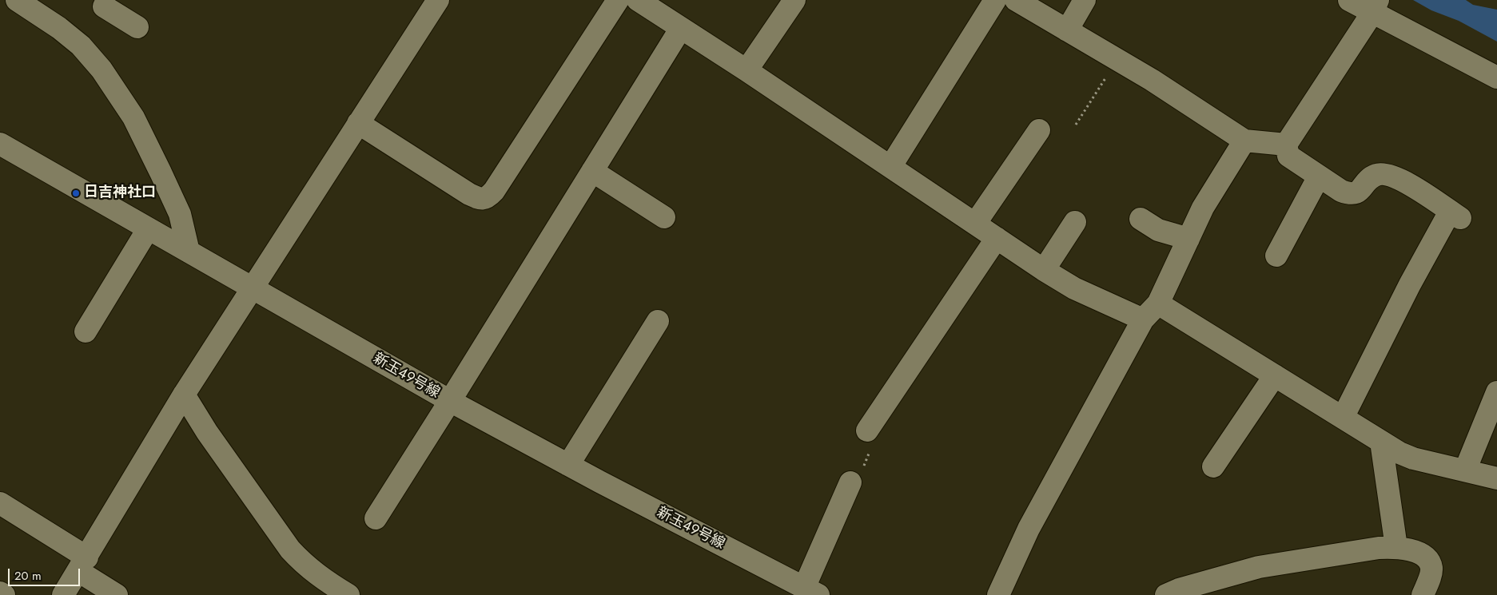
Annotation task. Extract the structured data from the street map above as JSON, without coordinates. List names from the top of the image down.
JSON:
{
  "streets": {
    "street": ["新玉49号線"]
  },
  "places": ["日吉神社口"],
  "scale_bar": "20 m"
}
